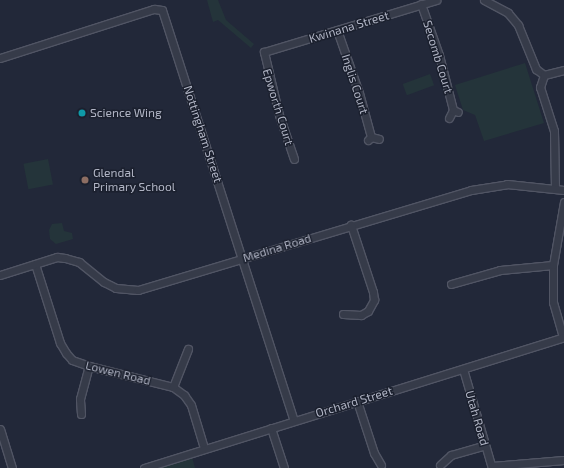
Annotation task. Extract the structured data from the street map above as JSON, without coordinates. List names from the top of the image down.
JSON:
{
  "streets": {
    "street": [
      "Kwinana Street",
      "Secomb Court",
      "Inglis Court",
      "Epworth Court",
      "Nottingham Street",
      "Medina Road",
      "Lowen Road",
      "Orchard Street",
      "Utah Road"
    ]
  },
  "crossings": [
    ["Kwinana Street", "Secomb Court"],
    ["Kwinana Street", "Inglis Court"],
    ["Kwinana Street", "Epworth Court"],
    ["Nottingham Street", "Medina Road"],
    ["Nottingham Street", "Orchard Street"],
    ["Medina Road", "Lowen Road"],
    ["Lowen Road", "Orchard Street"],
    ["Orchard Street", "Utah Road"]
  ],
  "places": ["Science Wing", "Glendal Primary School"]
}
